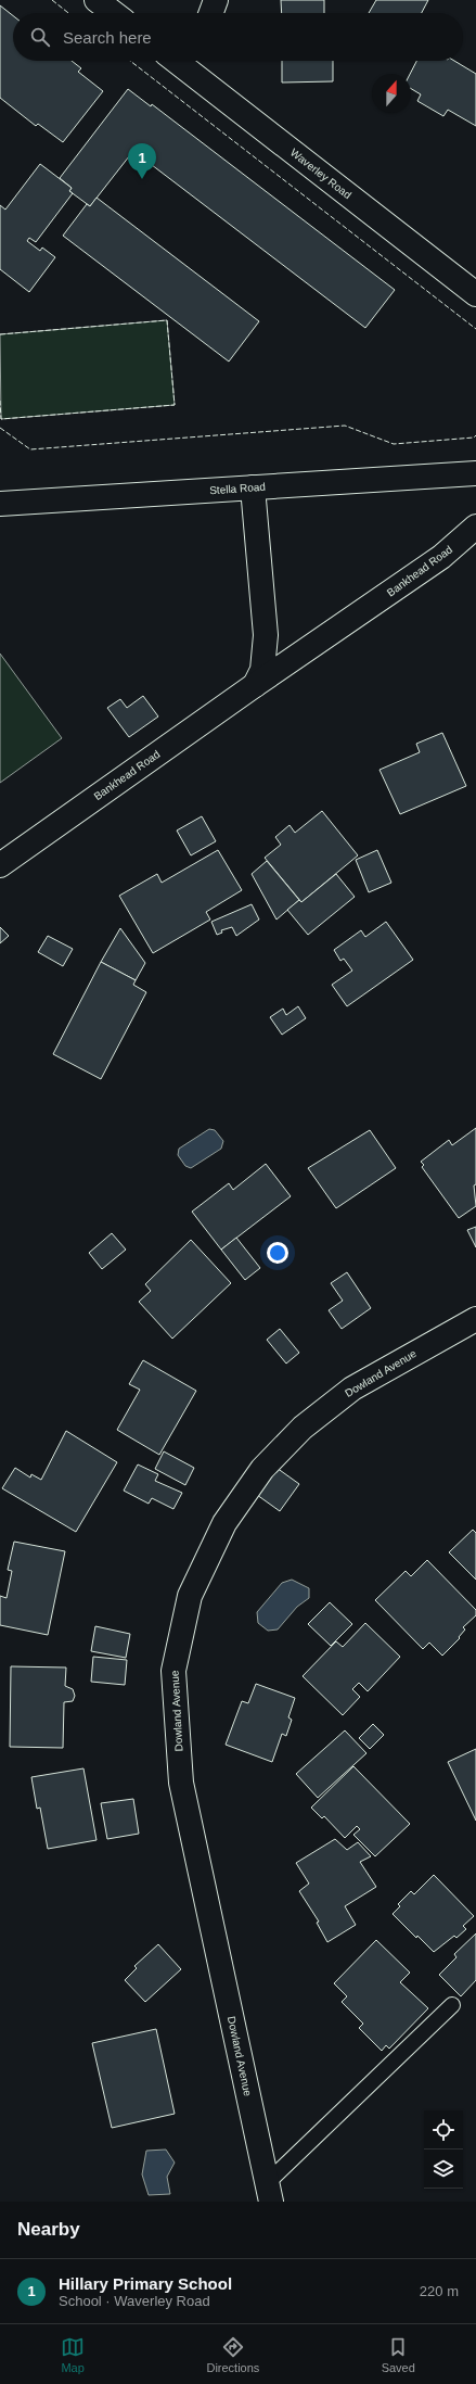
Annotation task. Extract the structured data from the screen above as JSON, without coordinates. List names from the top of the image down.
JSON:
{
  "streets": {
    "street": [
      "Waverley Road",
      "Stella Road",
      "Bankhead Road",
      "Dowland Avenue"
    ]
  },
  "north": "top",
  "page": {
    "search": "Search here",
    "pins": "1",
    "heading": "Nearby",
    "list": [
      {
        "mark": "1",
        "name": "Hillary Primary School",
        "note": "School · Waverley Road",
        "value": "220 m"
      }
    ],
    "nav": ["Map", "Directions", "Saved"]
  }
}
